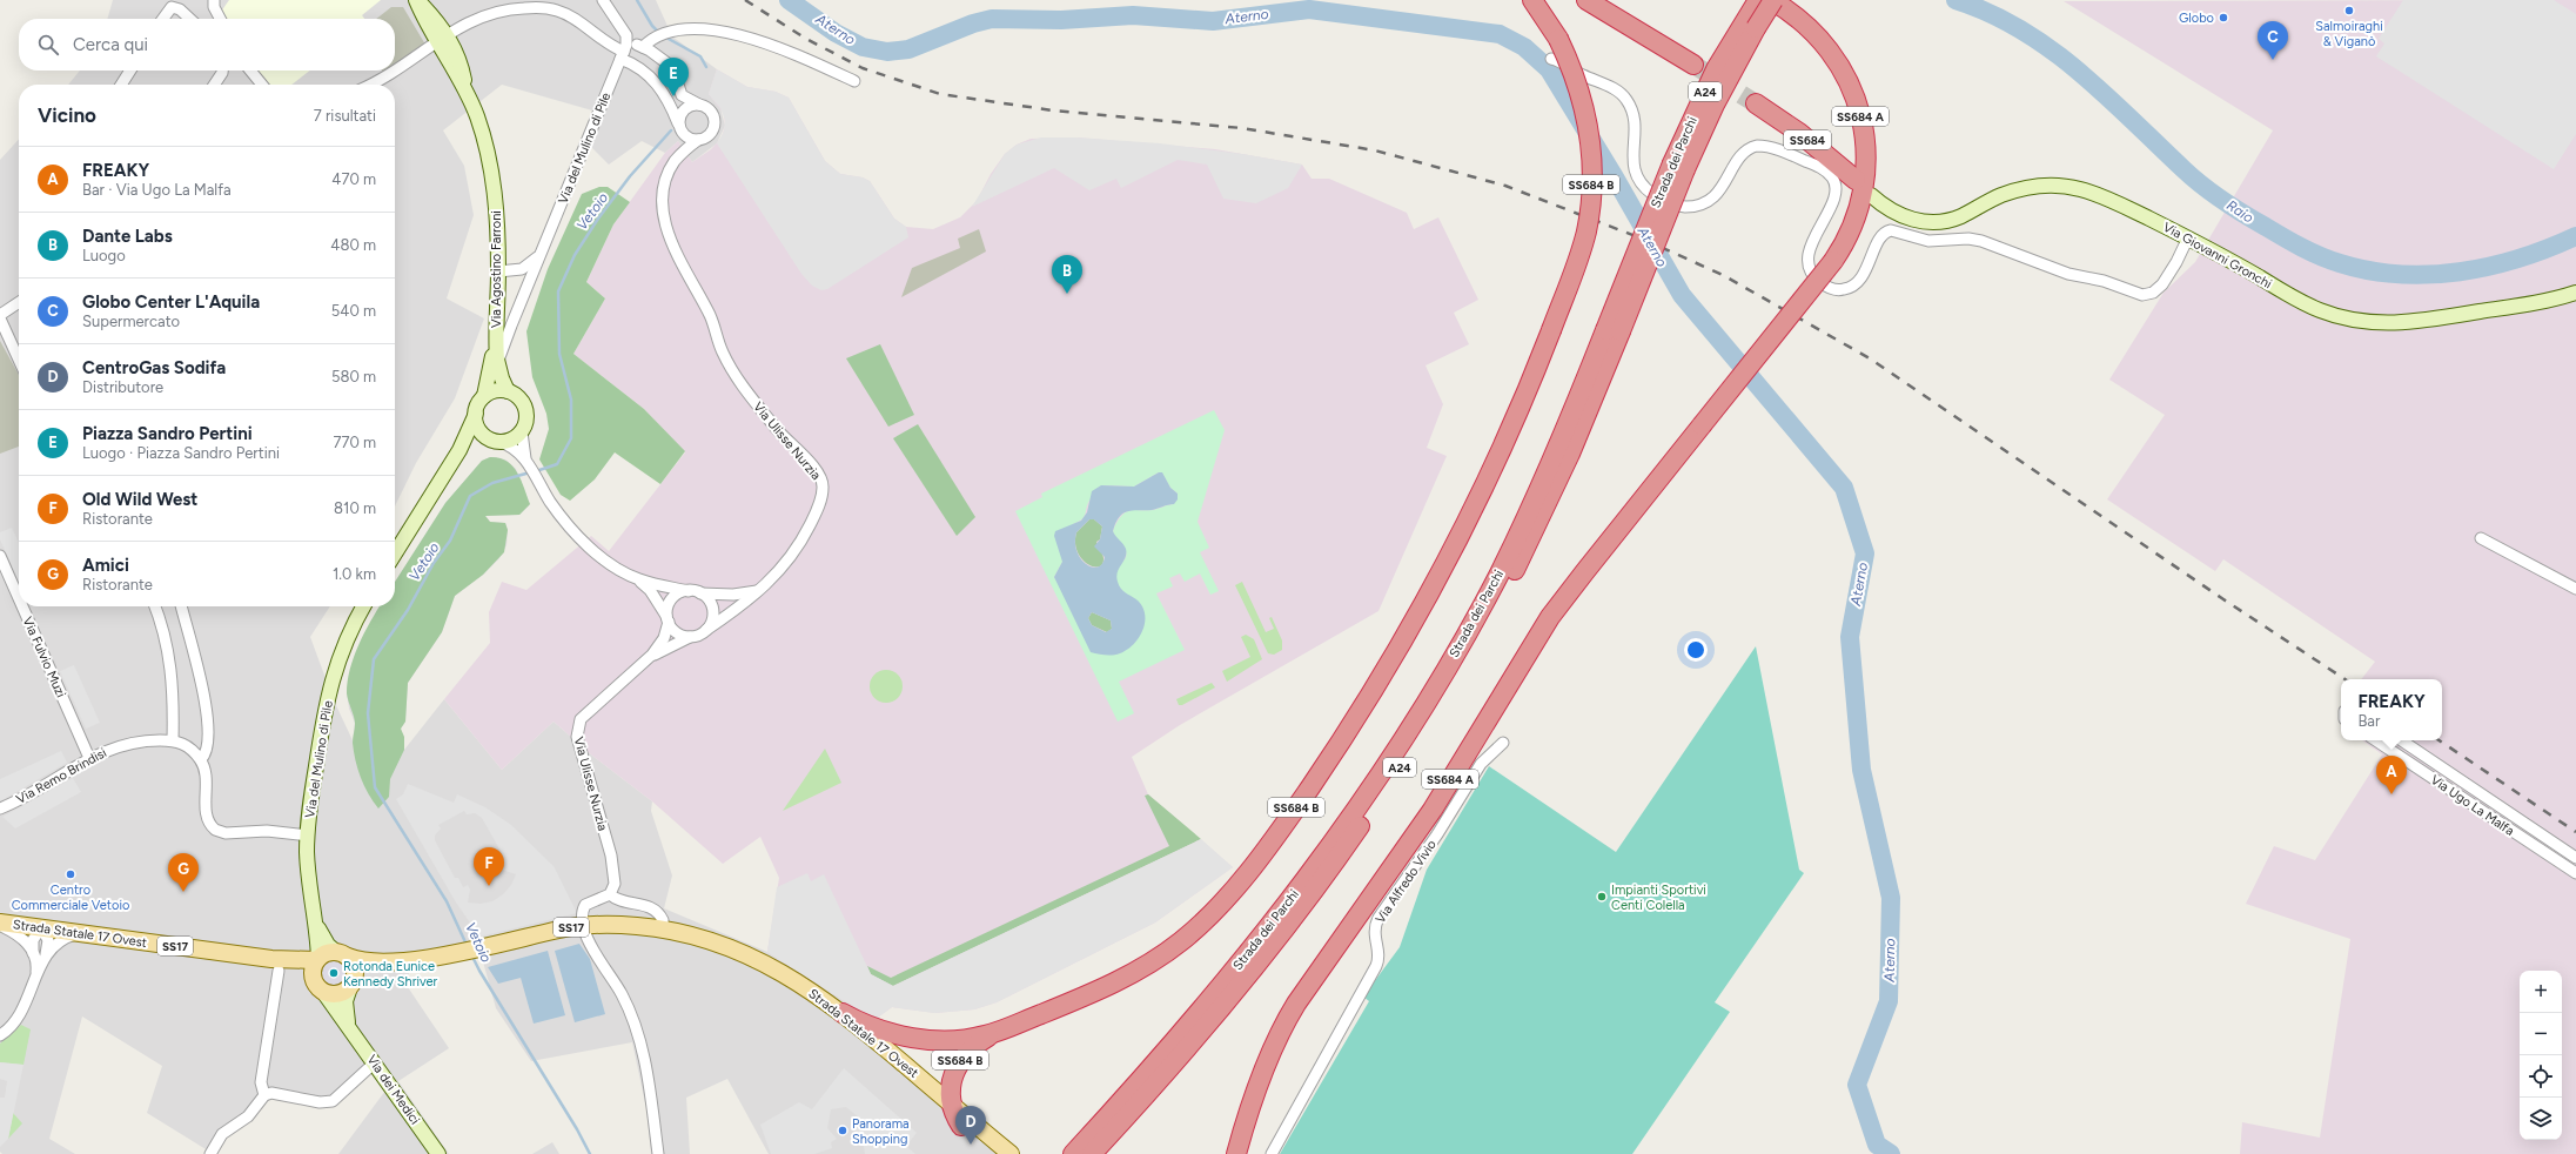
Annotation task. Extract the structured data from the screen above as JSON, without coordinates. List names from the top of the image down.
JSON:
{
  "streets": {
    "highway": [
      "A24",
      "SS684 A",
      "SS684",
      "Strada dei Parchi",
      "SS684 B"
    ],
    "main road": ["SS17", "Strada Statale 17 Ovest"],
    "street": [
      "Via del Mulino di Pile",
      "Via Giovanni Gronchi",
      "Via Agostino Farroni",
      "Via Ulisse Nurzia",
      "Via Fulvio Muzi",
      "Via Remo Brindisi",
      "Via Ugo La Malfa",
      "Via Alfredo Vivio",
      "Via dei Medici"
    ]
  },
  "crossings": [
    ["SS684 A", "Strada dei Parchi"],
    ["Via del Mulino di Pile", "Via Agostino Farroni"],
    ["Via del Mulino di Pile", "SS17"],
    ["Via del Mulino di Pile", "Strada Statale 17 Ovest"],
    ["Via del Mulino di Pile", "Via dei Medici"],
    ["SS684 B", "Strada Statale 17 Ovest"],
    ["Via Fulvio Muzi", "Via Remo Brindisi"],
    ["SS17", "Strada Statale 17 Ovest"],
    ["SS17", "Via dei Medici"],
    ["Strada Statale 17 Ovest", "Via dei Medici"]
  ],
  "water": ["Aterno", "Vetoio", "Raio"],
  "places": [
    "Salmoiraghi & Viganò",
    "Globo",
    "Centro Commerciale Vetoio",
    "Impianti Sportivi Centi Colella",
    "Rotonda Eunice Kennedy Shriver",
    "Panorama Shopping"
  ],
  "page": {
    "search": "Cerca qui",
    "pins": [
      "C",
      "E",
      "B",
      "A",
      "F",
      "G",
      "D"
    ],
    "heading": ["Vicino", "7 risultati"],
    "list": [
      {
        "mark": "A",
        "name": "FREAKY",
        "note": "Bar · Via Ugo La Malfa",
        "value": "470 m"
      },
      {
        "mark": "B",
        "name": "Dante Labs",
        "note": "Luogo",
        "value": "480 m"
      },
      {
        "mark": "C",
        "name": "Globo Center L'Aquila",
        "note": "Supermercato",
        "value": "540 m"
      },
      {
        "mark": "D",
        "name": "CentroGas Sodifa",
        "note": "Distributore",
        "value": "580 m"
      },
      {
        "mark": "E",
        "name": "Piazza Sandro Pertini",
        "note": "Luogo · Piazza Sandro Pertini",
        "value": "770 m"
      },
      {
        "mark": "F",
        "name": "Old Wild West",
        "note": "Ristorante",
        "value": "810 m"
      },
      {
        "mark": "G",
        "name": "Amici",
        "note": "Ristorante",
        "value": "1.0 km"
      }
    ],
    "popup": ["FREAKY", "Bar"],
    "map_buttons": ["+", "−"]
  }
}
